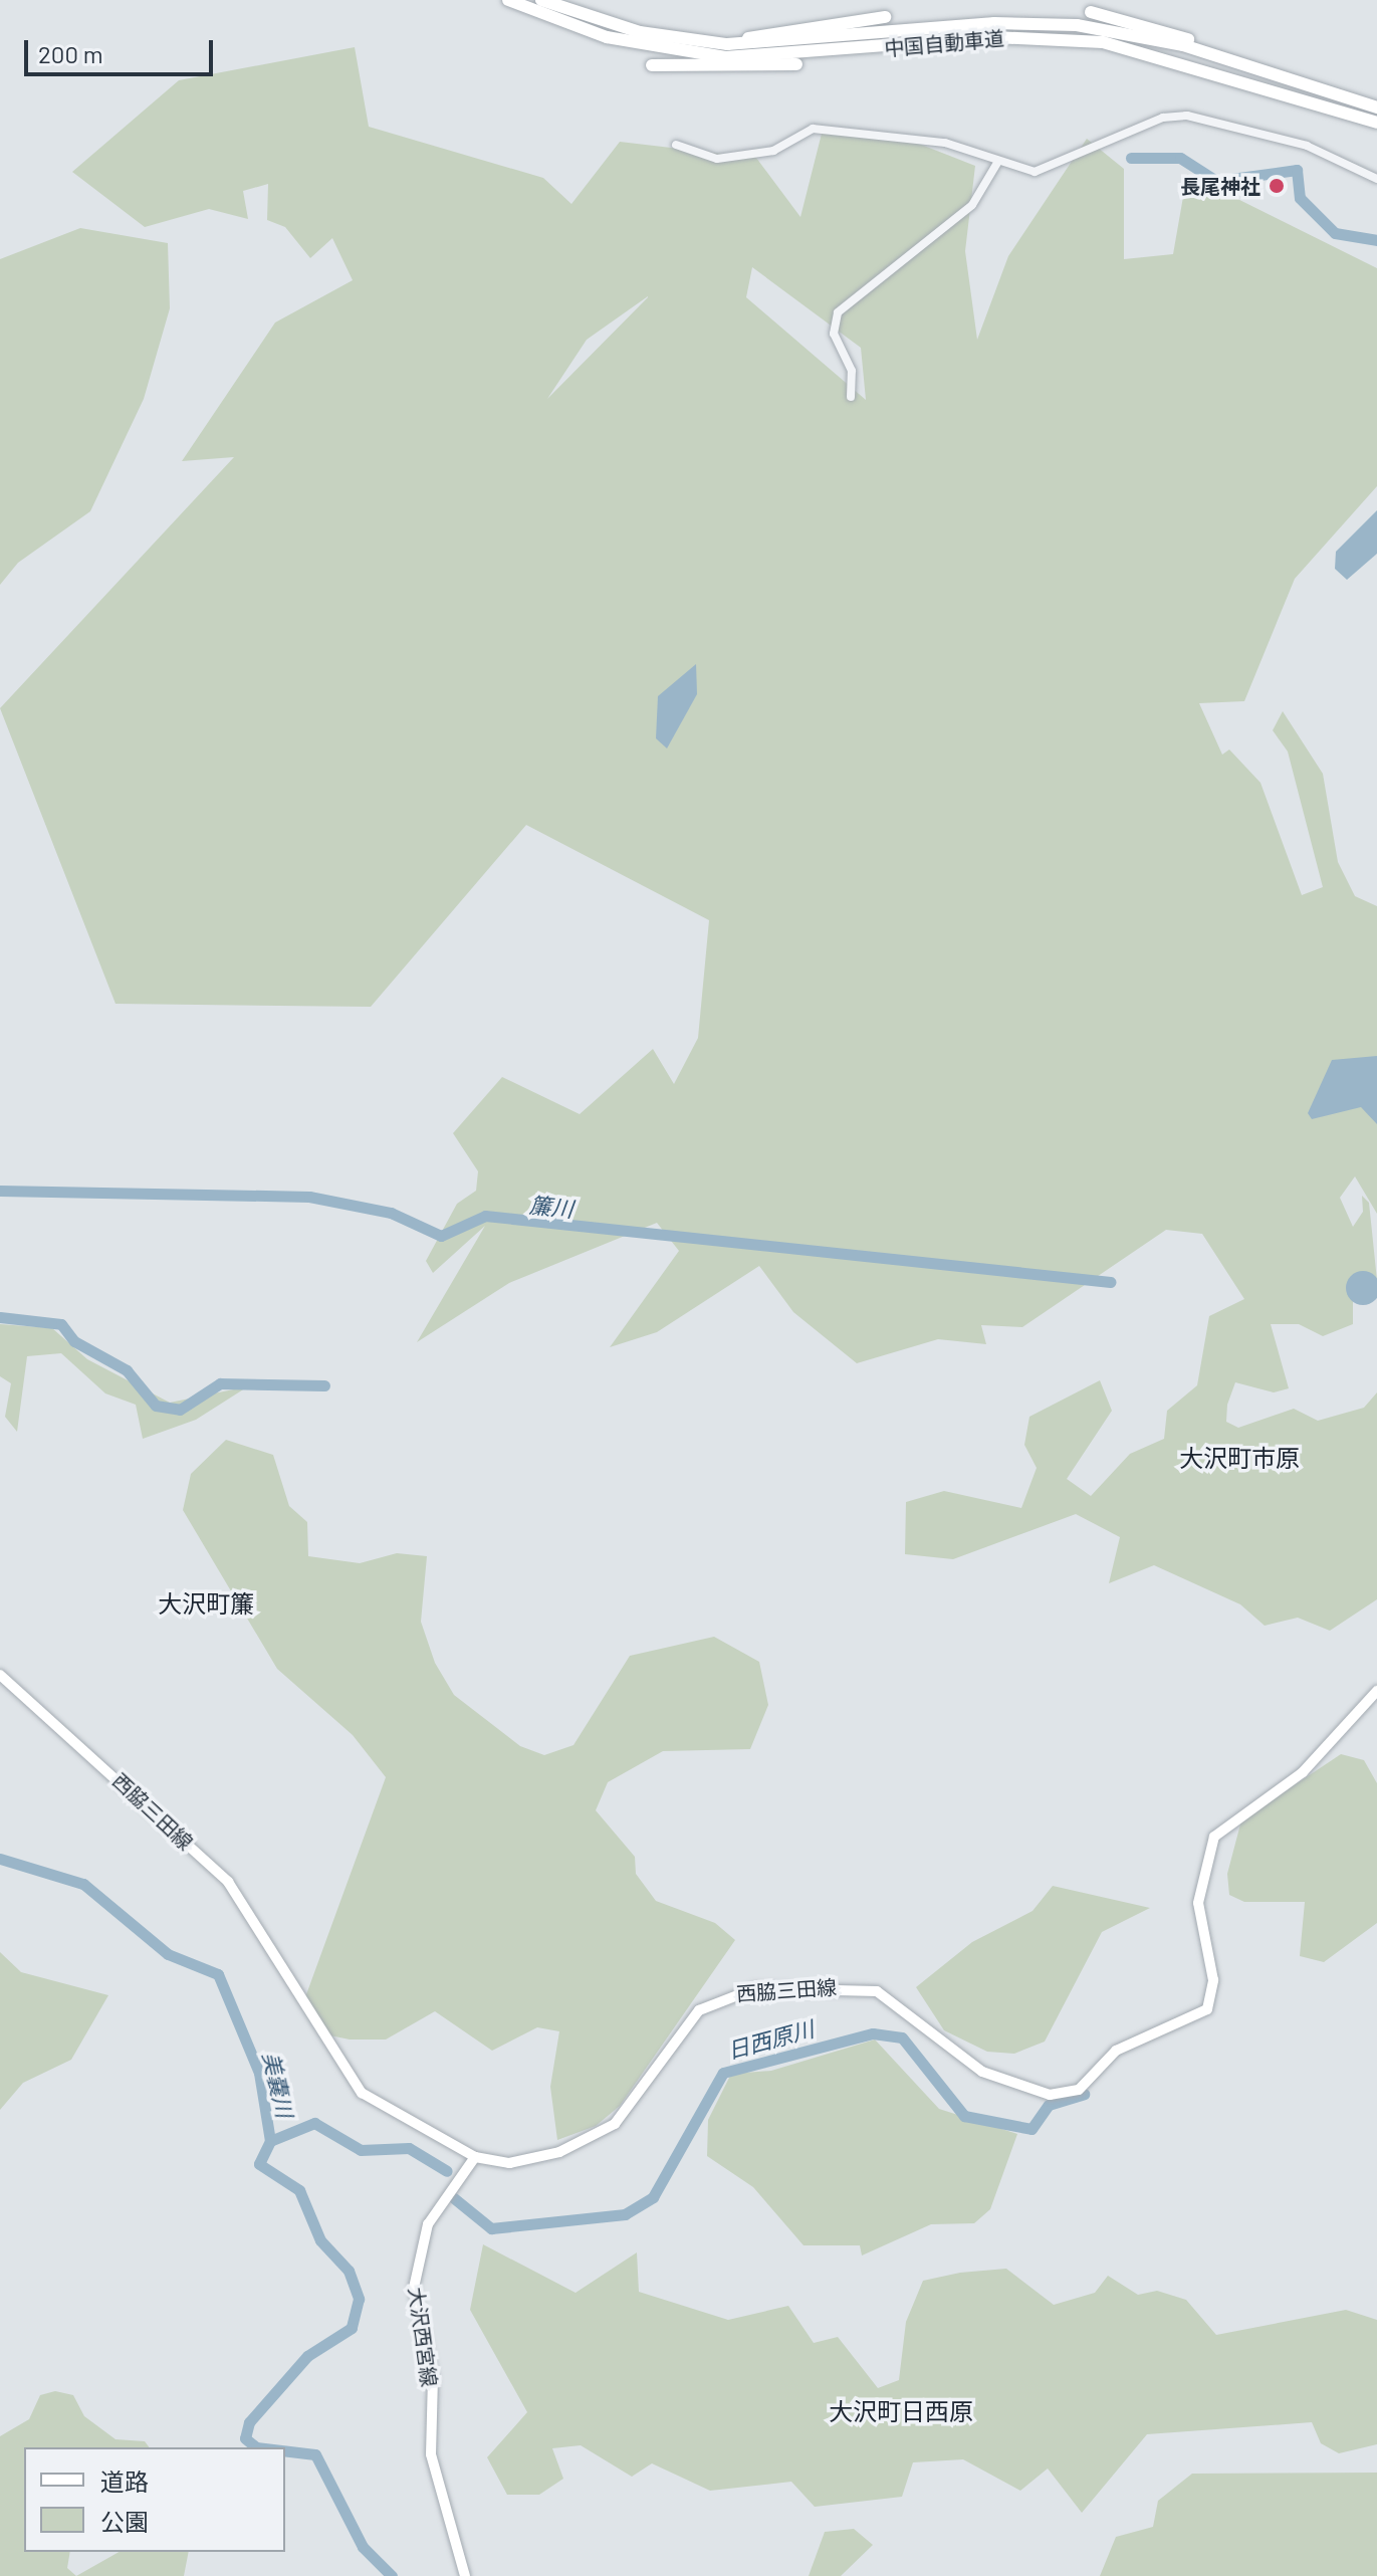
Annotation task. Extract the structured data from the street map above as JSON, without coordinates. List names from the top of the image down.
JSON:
{
  "streets": {
    "highway": ["中国自動車道"],
    "main road": ["西脇三田線", "大沢西宮線"]
  },
  "crossings": [
    ["西脇三田線", "大沢西宮線"]
  ],
  "districts": ["大沢町市原", "大沢町簾", "大沢町日西原"],
  "water": ["簾川", "日西原川", "美嚢川"],
  "places": ["長尾神社"],
  "legend": ["道路", "公園"],
  "scale_bar": "200 m"
}
